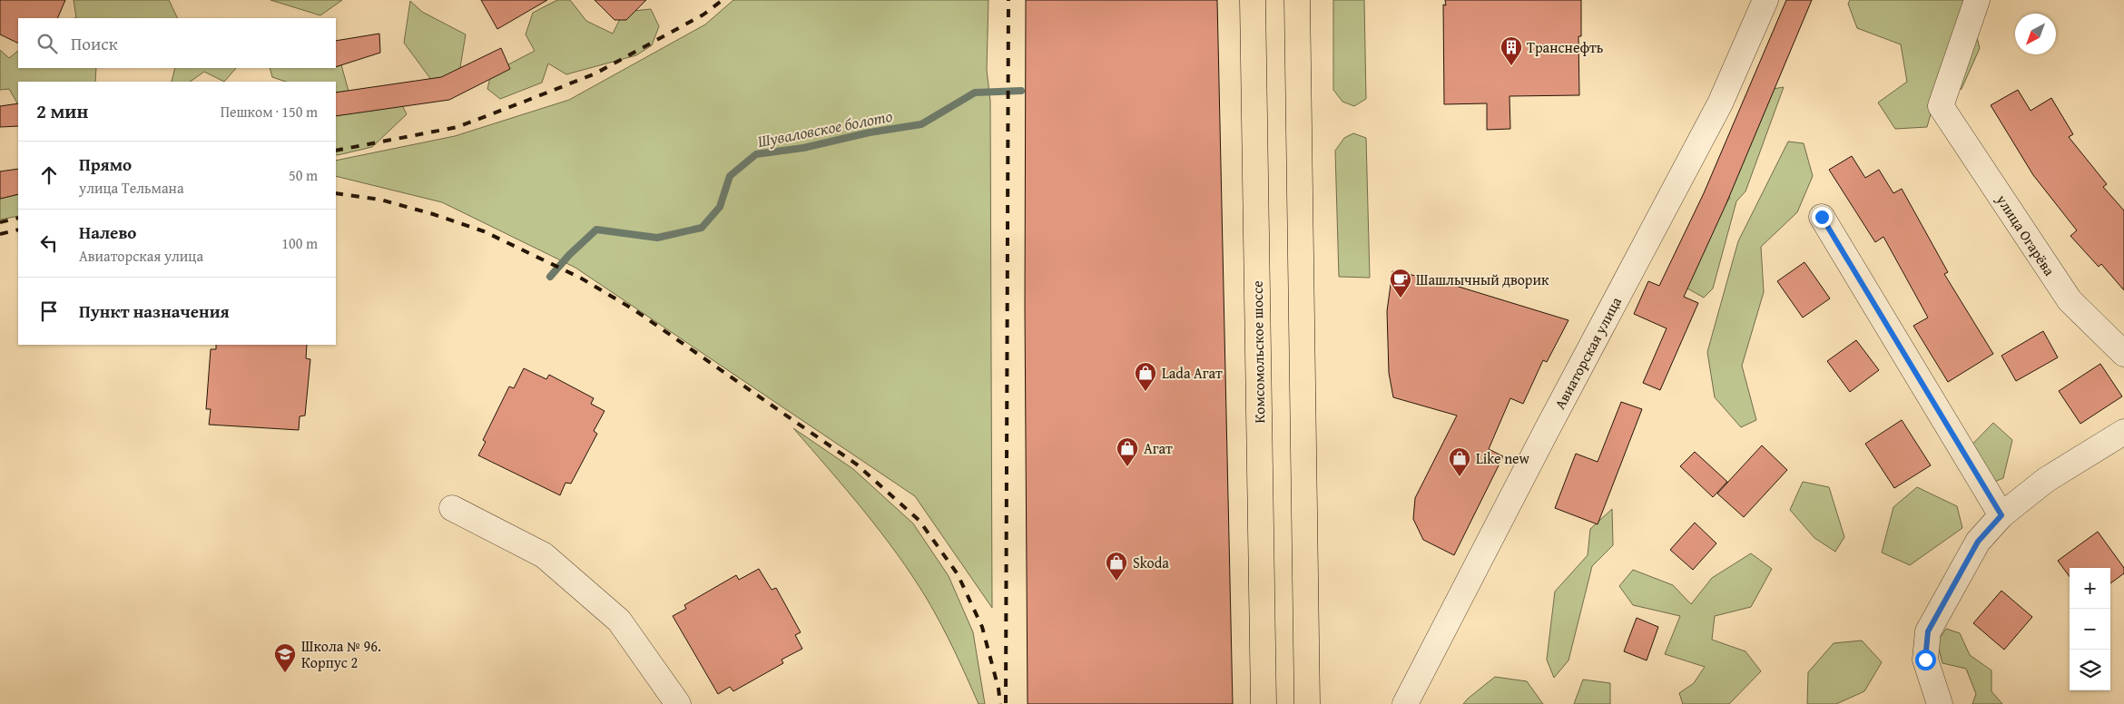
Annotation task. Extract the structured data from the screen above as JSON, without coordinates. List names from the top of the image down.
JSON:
{
  "streets": {
    "main road": ["Комсомольское шоссе"],
    "street": ["улица Огарёва", "Авиаторская улица"]
  },
  "water": ["Шуваловское болото"],
  "places": {
    "building": ["Транснефть"],
    "cafe": ["Шашлычный дворик"],
    "shop": [
      "Lada Агат",
      "Агат",
      "Like new",
      "Skoda"
    ],
    "school or university": ["Школа № 96. Корпус 2"]
  },
  "north": "bottom left",
  "page": {
    "search": "Поиск",
    "heading": ["2 мин", "Пешком · 150 m"],
    "list": [
      ["Прямо", "улица Тельмана", "50 m"],
      ["Налево", "Авиаторская улица", "100 m"],
      "Пункт назначения"
    ],
    "map_buttons": ["+", "−"]
  }
}
